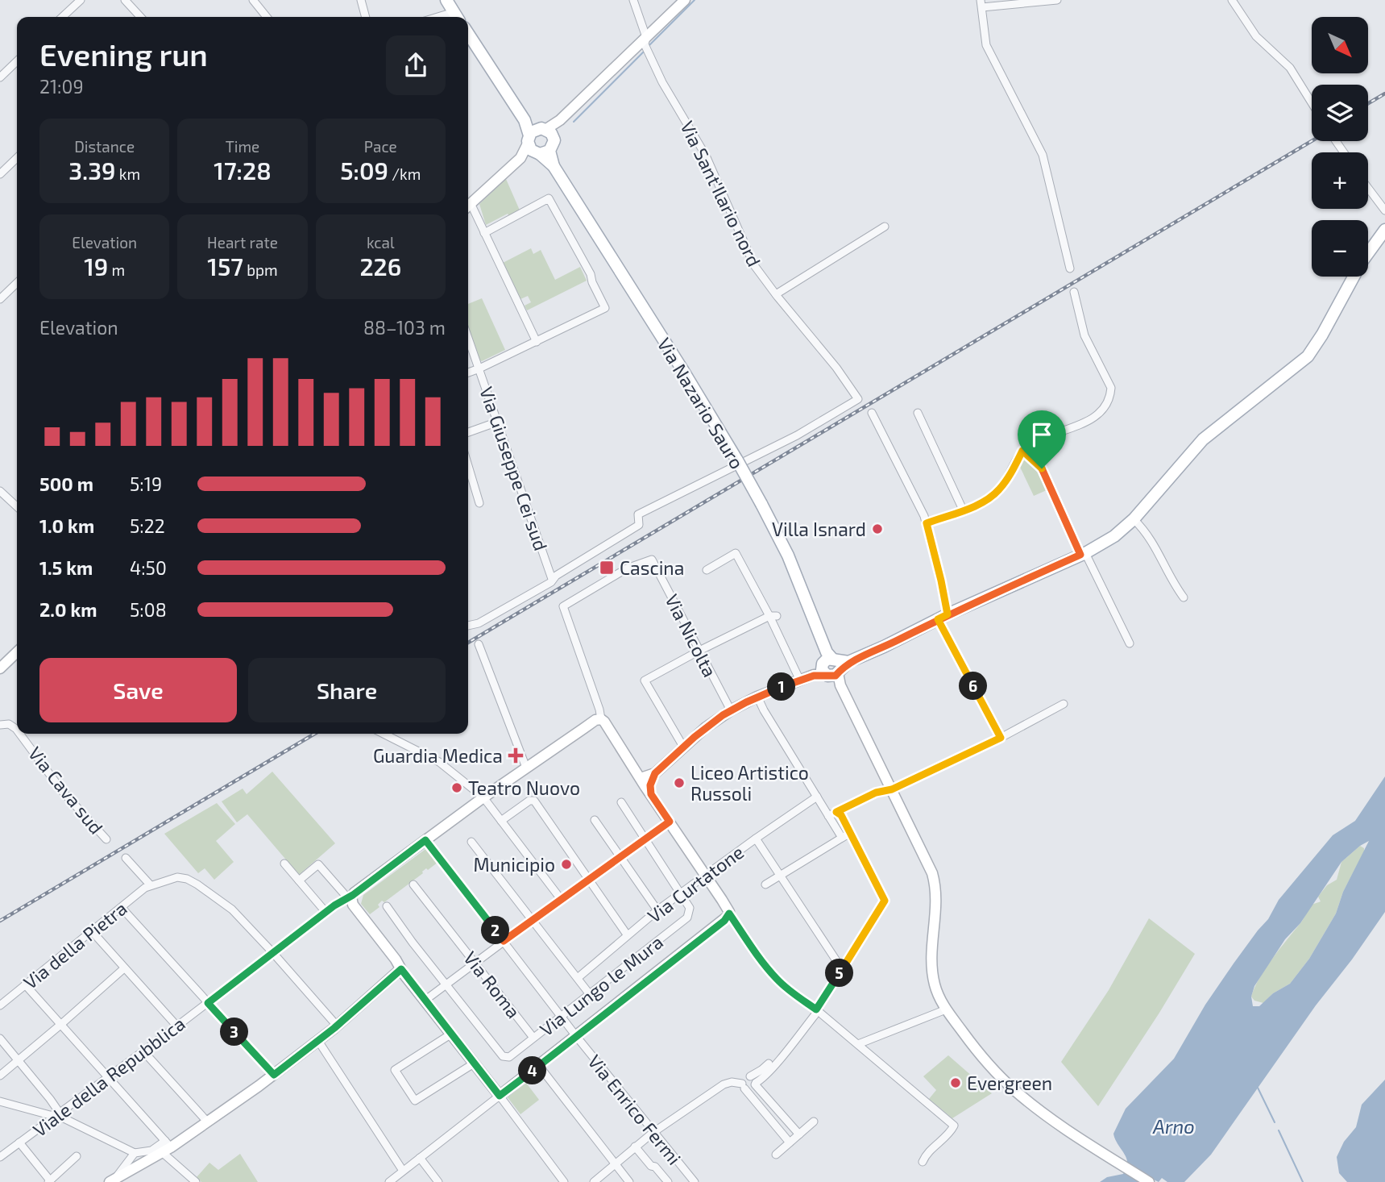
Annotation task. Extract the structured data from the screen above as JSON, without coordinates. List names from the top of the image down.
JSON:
{
  "streets": {
    "main road": ["Via Nazario Sauro"],
    "street": [
      "Via Sant'Ilario nord",
      "Via Giuseppe Cei sud",
      "Via Nicolta",
      "Via Cava sud",
      "Via Curtatone",
      "Via della Pietra",
      "Via Roma",
      "Via Lungo le Mura",
      "Viale della Repubblica",
      "Via Enrico Fermi"
    ]
  },
  "crossings": [
    ["Via Sant'Ilario nord", "Via Giuseppe Cei sud"],
    ["Via Curtatone", "Via Lungo le Mura"],
    ["Via Roma", "Via Lungo le Mura"],
    ["Via Lungo le Mura", "Via Enrico Fermi"]
  ],
  "water": ["Arno"],
  "places": {
    "other": [
      "Villa Isnard",
      "Liceo Artistico Russoli",
      "Teatro Nuovo",
      "Municipio",
      "Evergreen"
    ],
    "transit": ["Cascina"],
    "health": ["Guardia Medica"]
  },
  "north": "bottom right",
  "page": {
    "map_buttons": ["+", "−"],
    "heading": ["Evening run", "21:09"],
    "stats": [
      ["Distance", "3.39 km"],
      ["Time", "17:28"],
      ["Pace", "5:09 /km"],
      ["Elevation", "19 m"],
      ["Heart rate", "157 bpm"],
      ["kcal", "226"]
    ],
    "chart": ["Elevation", "88–103 m"],
    "list": [
      {
        "name": "500 m",
        "note": "5:19"
      },
      {
        "name": "1.0 km",
        "note": "5:22"
      },
      {
        "name": "1.5 km",
        "note": "4:50"
      },
      {
        "name": "2.0 km",
        "note": "5:08"
      }
    ],
    "buttons": ["Save", "Share"],
    "pins": [
      "6",
      "1",
      "2",
      "5",
      "3",
      "4"
    ]
  }
}
